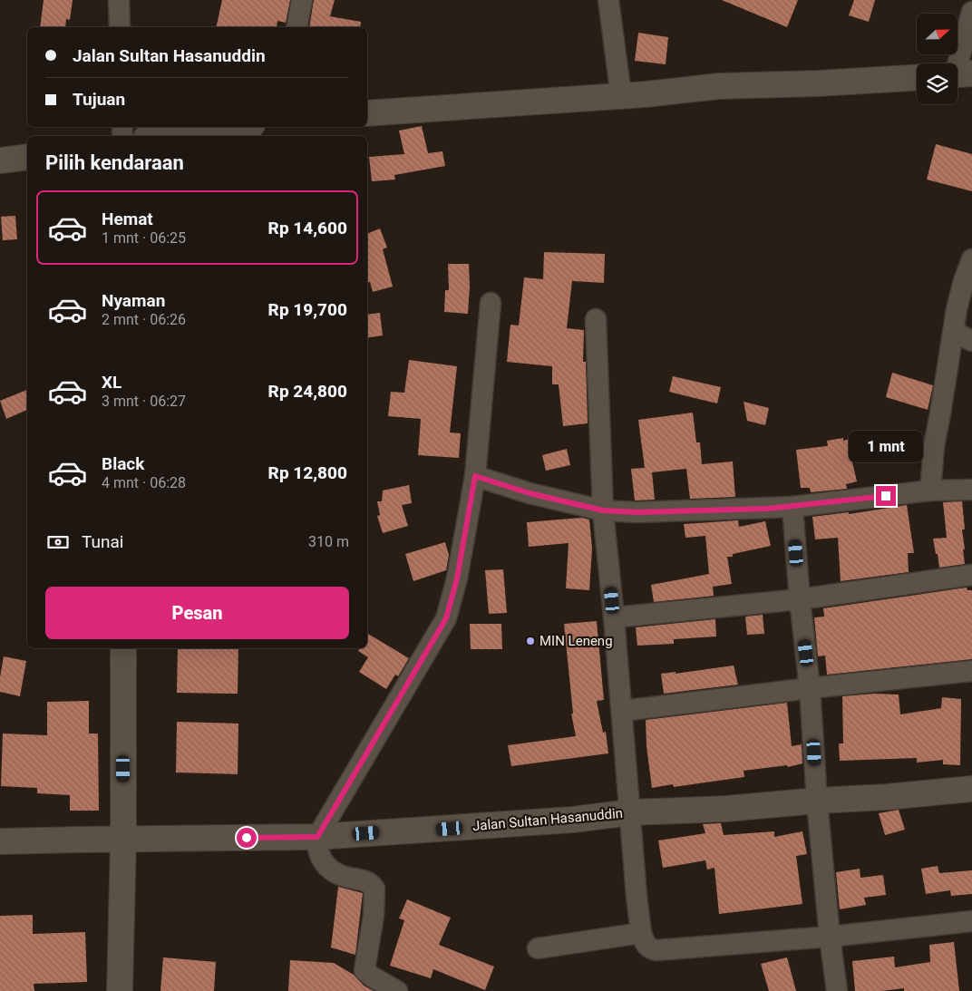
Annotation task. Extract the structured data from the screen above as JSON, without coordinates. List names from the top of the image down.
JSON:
{
  "streets": {
    "street": ["Jalan Sultan Hasanuddin"]
  },
  "places": ["MIN Leneng"],
  "north": "right",
  "page": {
    "banner": ["Jalan Sultan Hasanuddin", "Tujuan"],
    "heading": "Pilih kendaraan",
    "list": [
      {
        "name": "Hemat",
        "note": "1 mnt · 06:25",
        "value": "Rp 14,600"
      },
      {
        "name": "Nyaman",
        "note": "2 mnt · 06:26",
        "value": "Rp 19,700"
      },
      {
        "name": "XL",
        "note": "3 mnt · 06:27",
        "value": "Rp 24,800"
      },
      {
        "name": "Black",
        "note": "4 mnt · 06:28",
        "value": "Rp 12,800"
      }
    ],
    "bubble": "1 mnt",
    "pay": ["Tunai", "310 m"],
    "buttons": "Pesan"
  }
}
